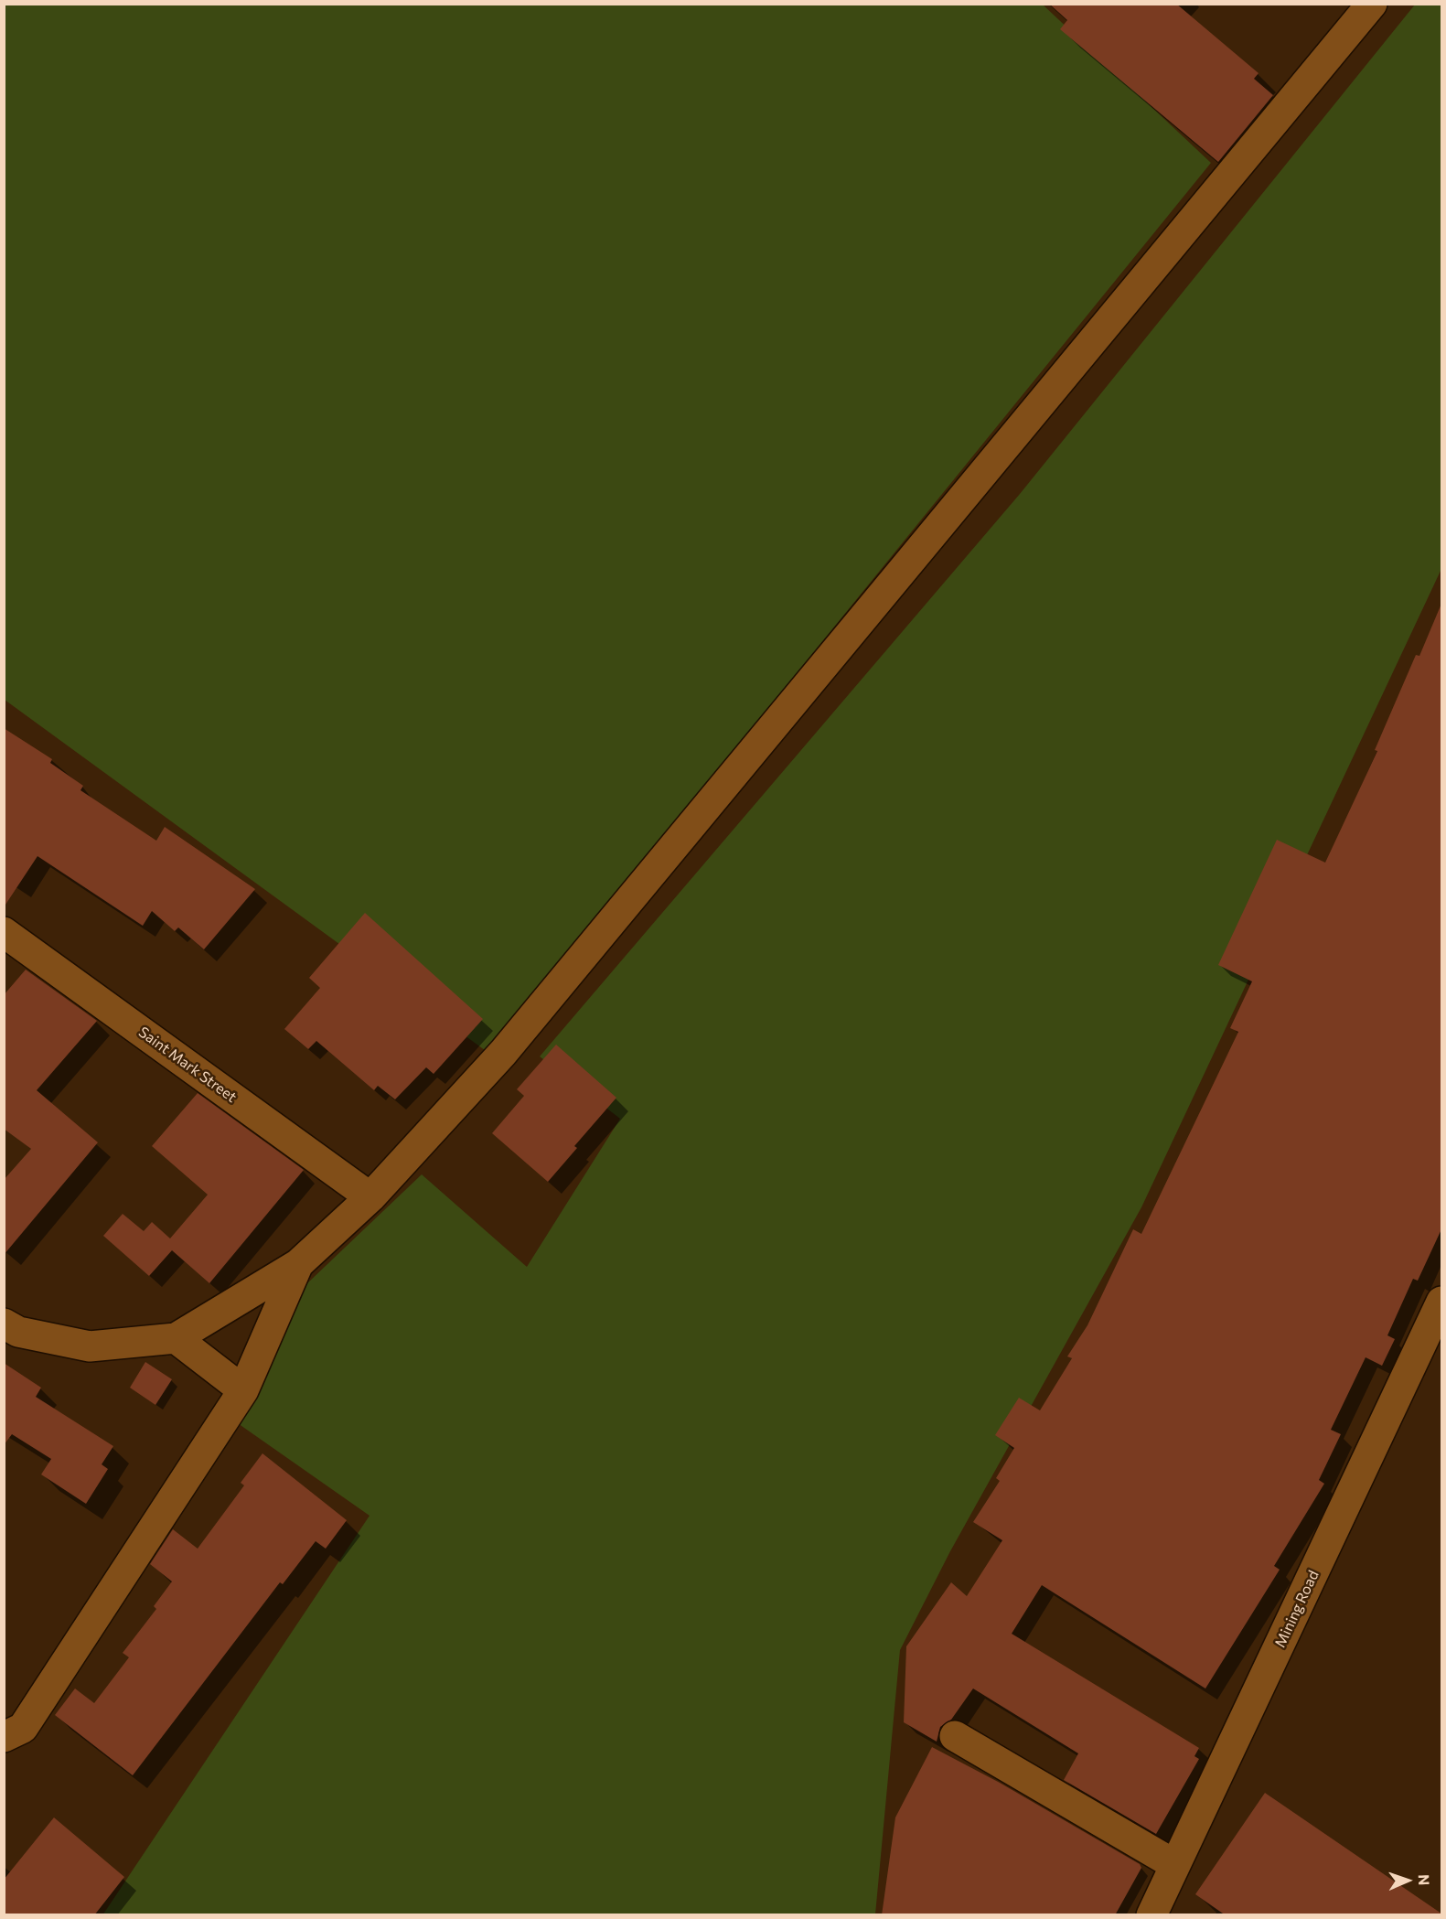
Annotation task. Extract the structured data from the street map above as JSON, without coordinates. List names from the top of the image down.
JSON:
{
  "streets": {
    "street": ["Saint Mark Street", "Mining Road"]
  },
  "north": "right"
}
